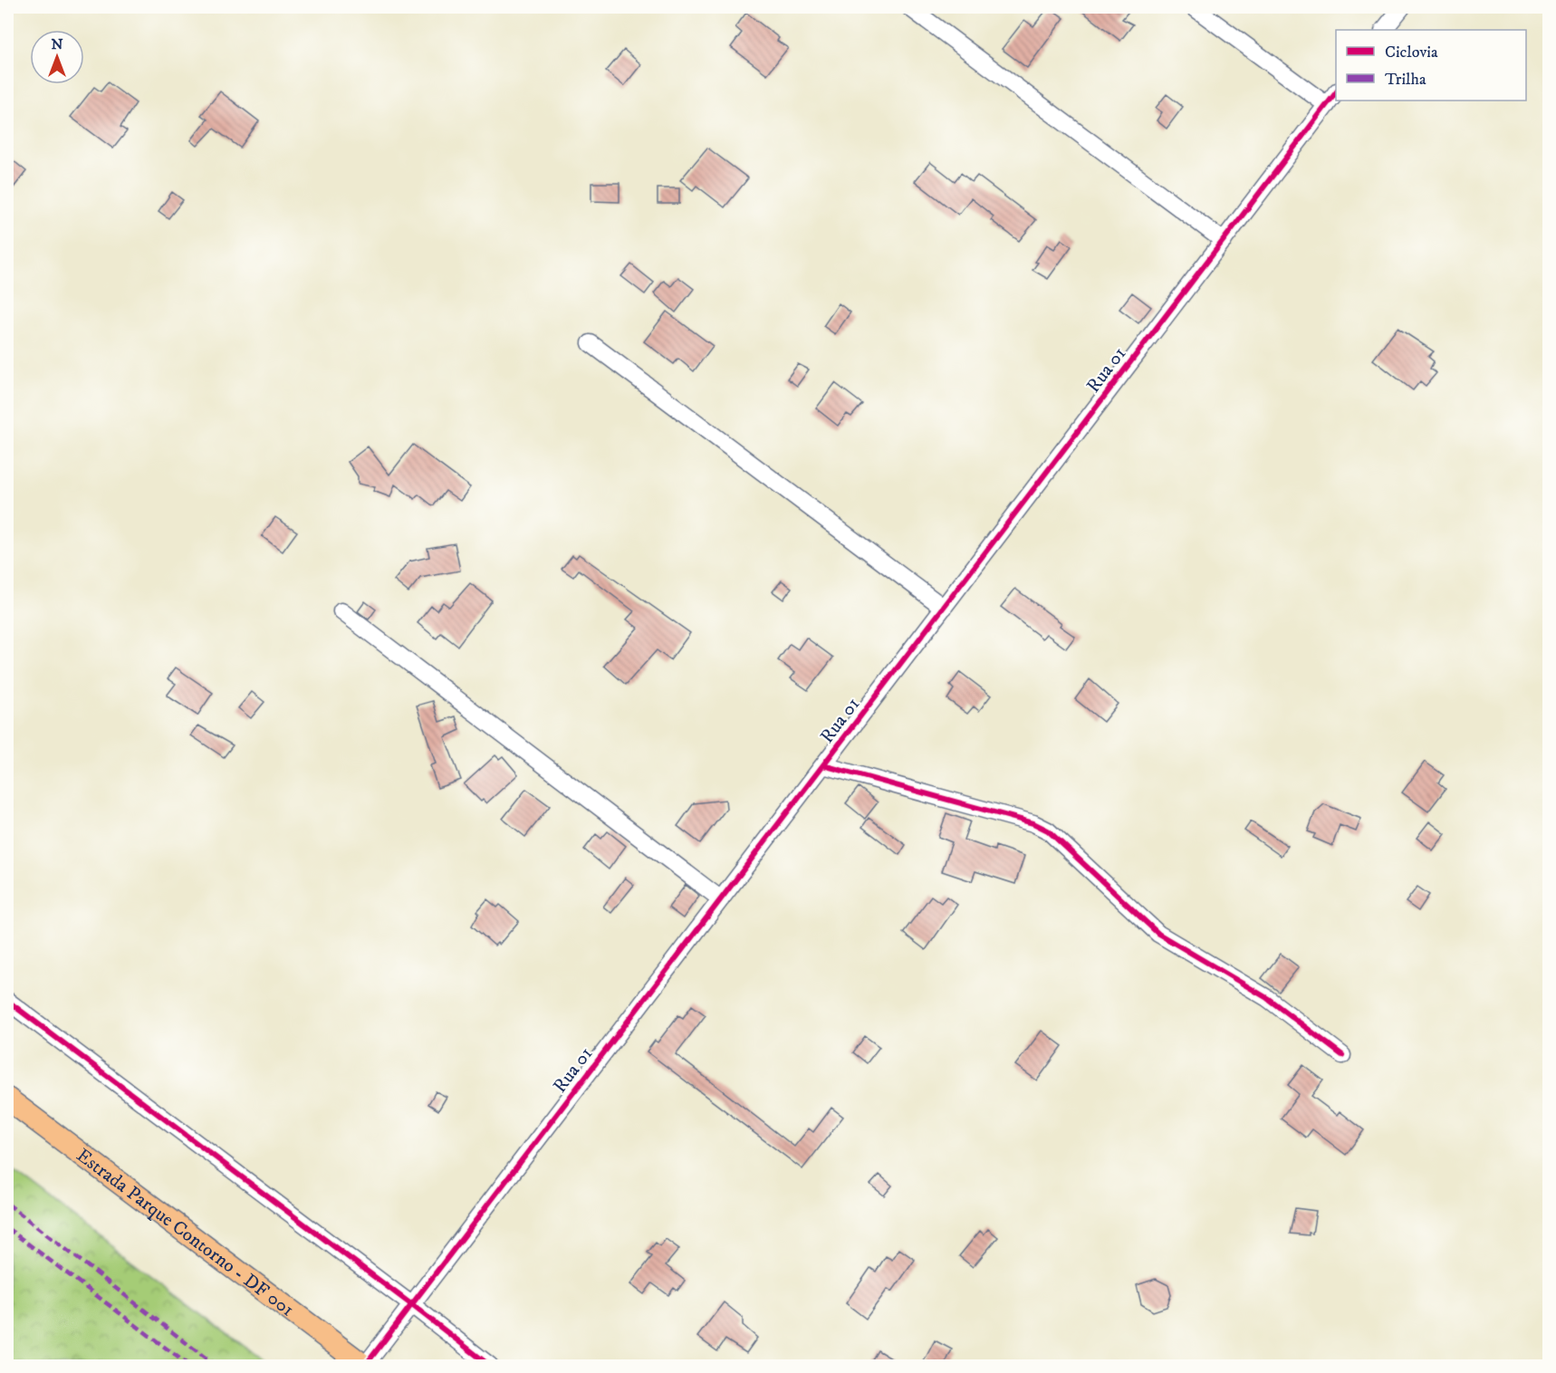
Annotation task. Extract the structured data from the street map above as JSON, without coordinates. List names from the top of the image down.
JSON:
{
  "streets": {
    "main road": ["Estrada Parque Contorno - DF 001"],
    "street": ["Rua 01"]
  },
  "crossings": [
    ["Rua 01", "Estrada Parque Contorno - DF 001"]
  ],
  "legend": ["Ciclovia", "Trilha"],
  "north": "top"
}
